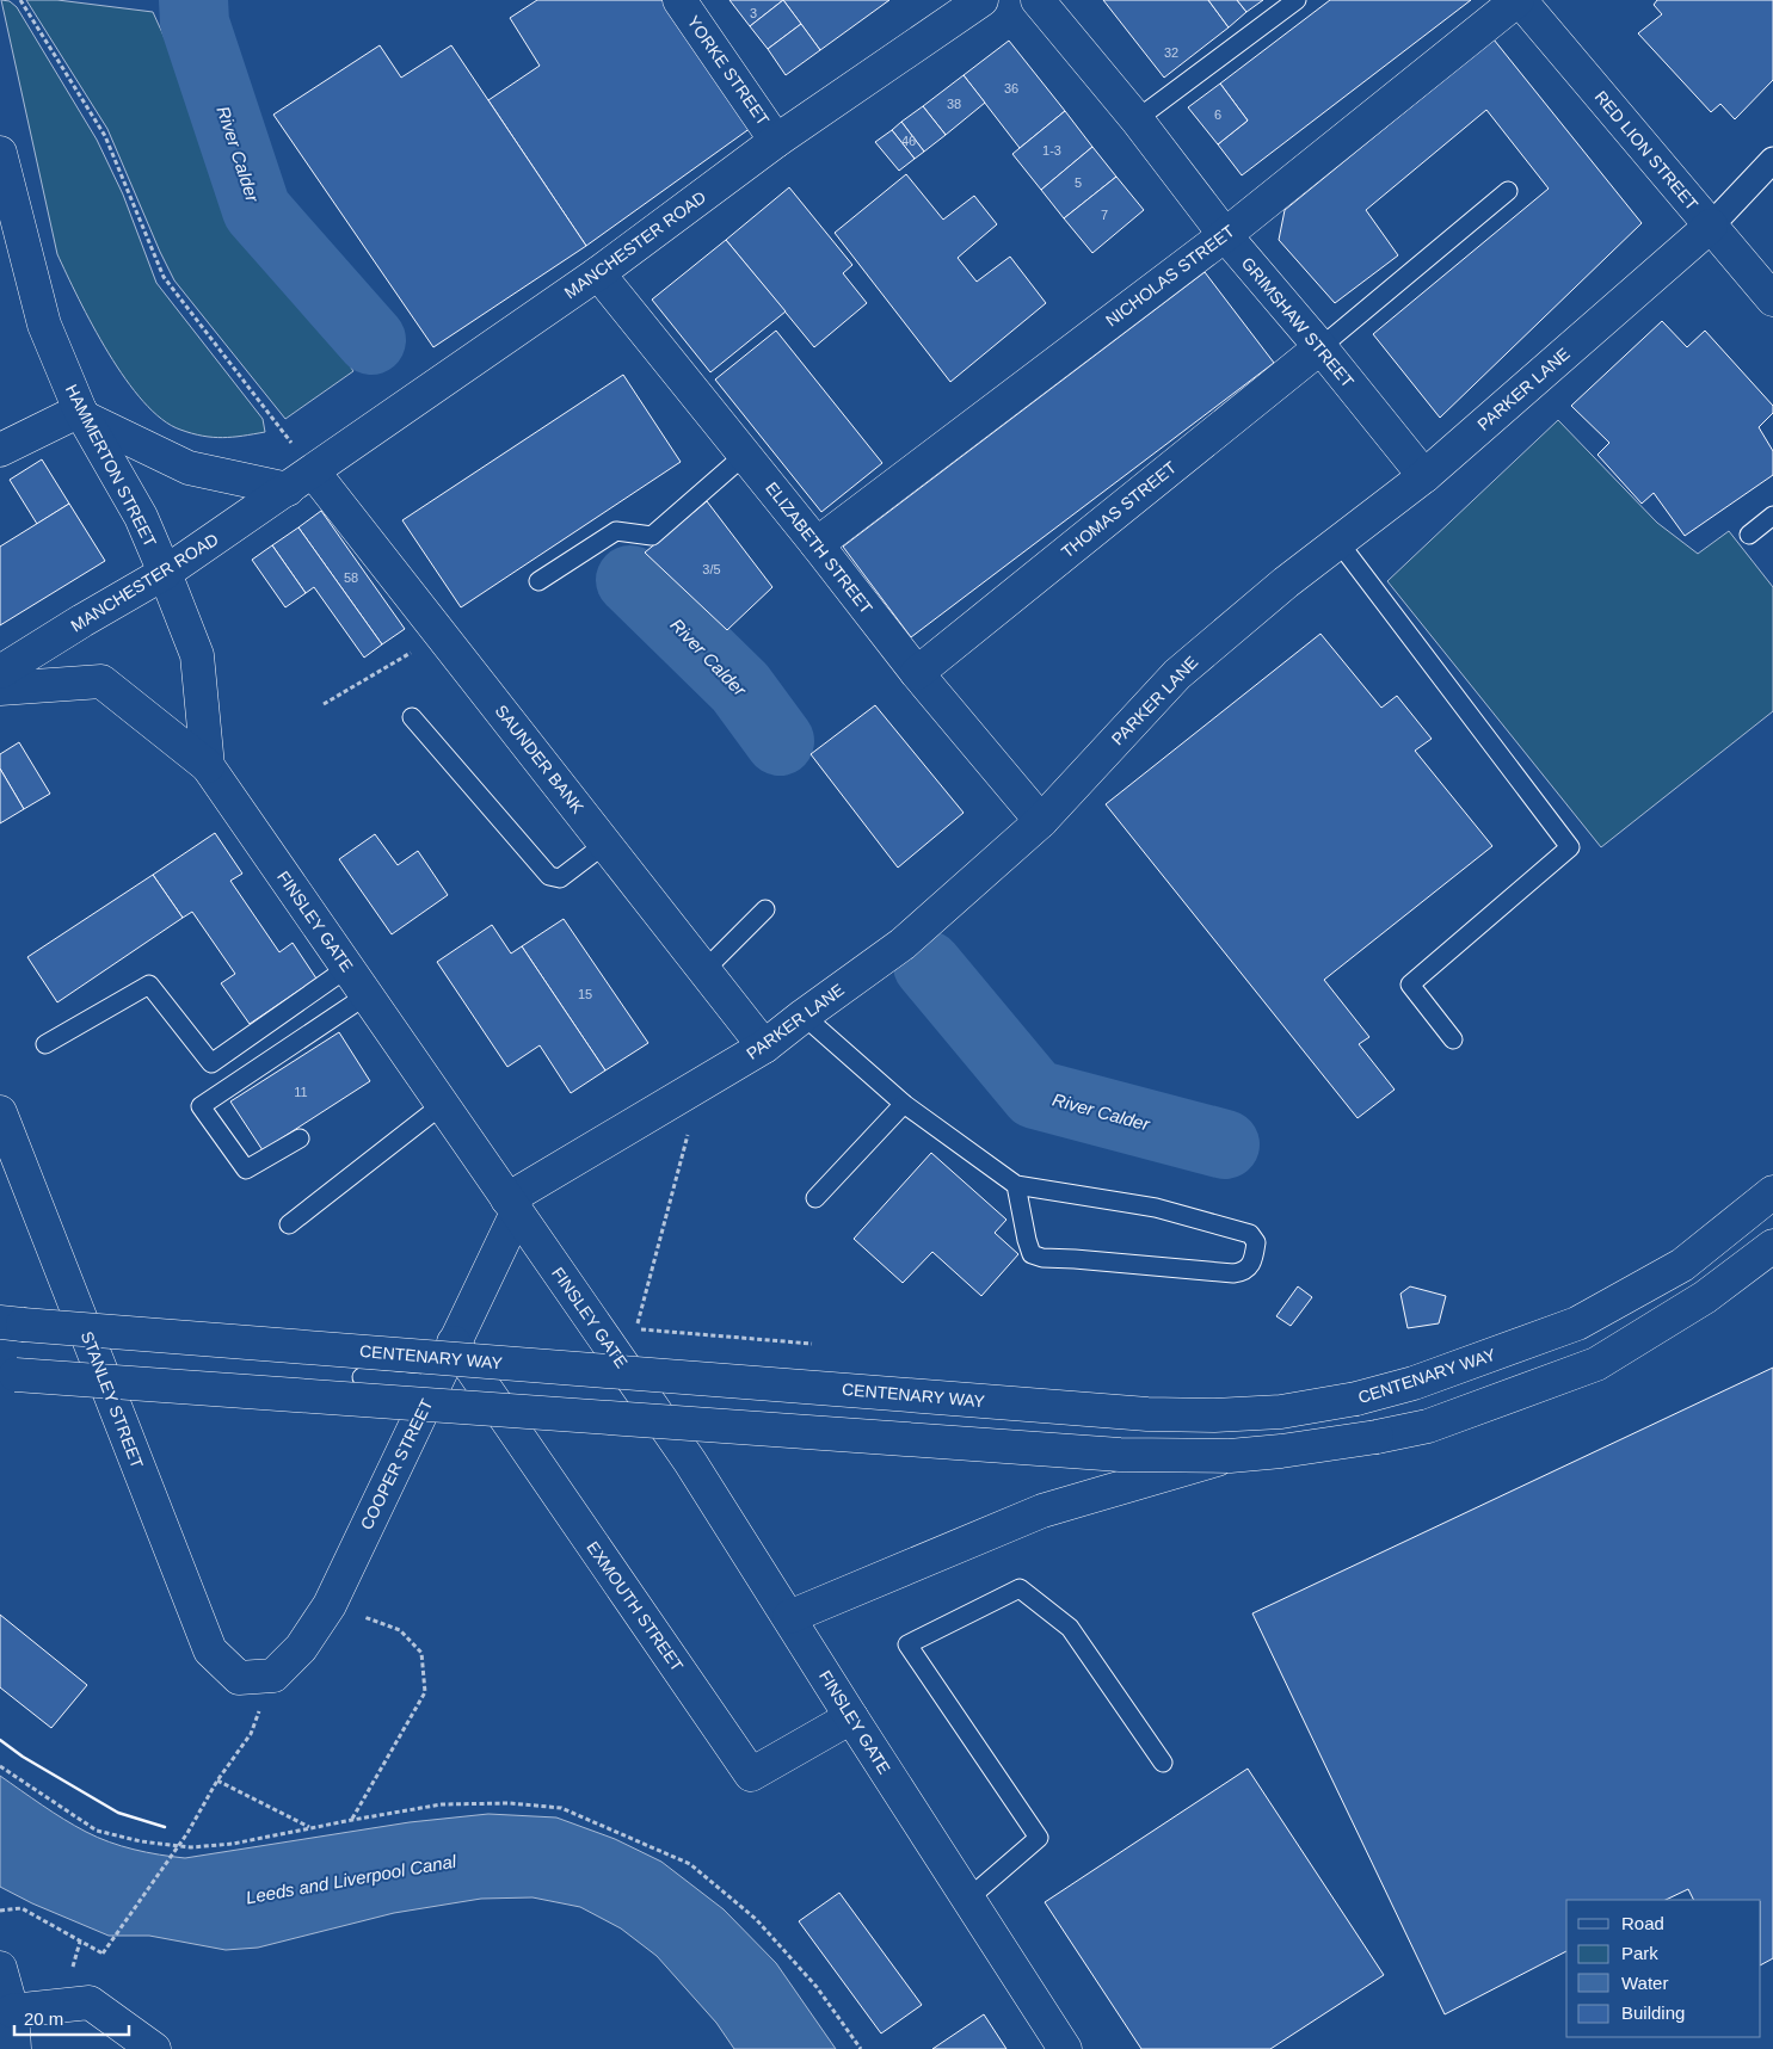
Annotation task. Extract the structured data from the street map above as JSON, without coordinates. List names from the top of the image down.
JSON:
{
  "streets": {
    "street": [
      "YORKE STREET",
      "RED LION STREET",
      "MANCHESTER ROAD",
      "NICHOLAS STREET",
      "GRIMSHAW STREET",
      "PARKER LANE",
      "HAMMERTON STREET",
      "THOMAS STREET",
      "ELIZABETH STREET",
      "SAUNDER BANK",
      "FINSLEY GATE",
      "CENTENARY WAY",
      "STANLEY STREET",
      "COOPER STREET",
      "EXMOUTH STREET"
    ]
  },
  "crossings": [
    ["YORKE STREET", "MANCHESTER ROAD"],
    ["RED LION STREET", "NICHOLAS STREET"],
    ["RED LION STREET", "PARKER LANE"],
    ["MANCHESTER ROAD", "HAMMERTON STREET"],
    ["MANCHESTER ROAD", "ELIZABETH STREET"],
    ["MANCHESTER ROAD", "SAUNDER BANK"],
    ["MANCHESTER ROAD", "FINSLEY GATE"],
    ["NICHOLAS STREET", "GRIMSHAW STREET"],
    ["NICHOLAS STREET", "ELIZABETH STREET"],
    ["GRIMSHAW STREET", "PARKER LANE"],
    ["GRIMSHAW STREET", "THOMAS STREET"],
    ["PARKER LANE", "ELIZABETH STREET"],
    ["PARKER LANE", "SAUNDER BANK"],
    ["PARKER LANE", "FINSLEY GATE"],
    ["PARKER LANE", "COOPER STREET"],
    ["HAMMERTON STREET", "FINSLEY GATE"],
    ["THOMAS STREET", "ELIZABETH STREET"],
    ["FINSLEY GATE", "COOPER STREET"],
    ["FINSLEY GATE", "EXMOUTH STREET"],
    ["STANLEY STREET", "COOPER STREET"],
    ["COOPER STREET", "EXMOUTH STREET"]
  ],
  "water": ["River Calder", "Leeds and Liverpool Canal"],
  "house_numbers": [
    "3",
    "32",
    "36",
    "38",
    "6",
    "46",
    "1-3",
    "5",
    "7",
    "3/5",
    "58",
    "15",
    "11"
  ],
  "legend": [
    "Road",
    "Park",
    "Water",
    "Building"
  ],
  "scale_bar": "20 m"
}
